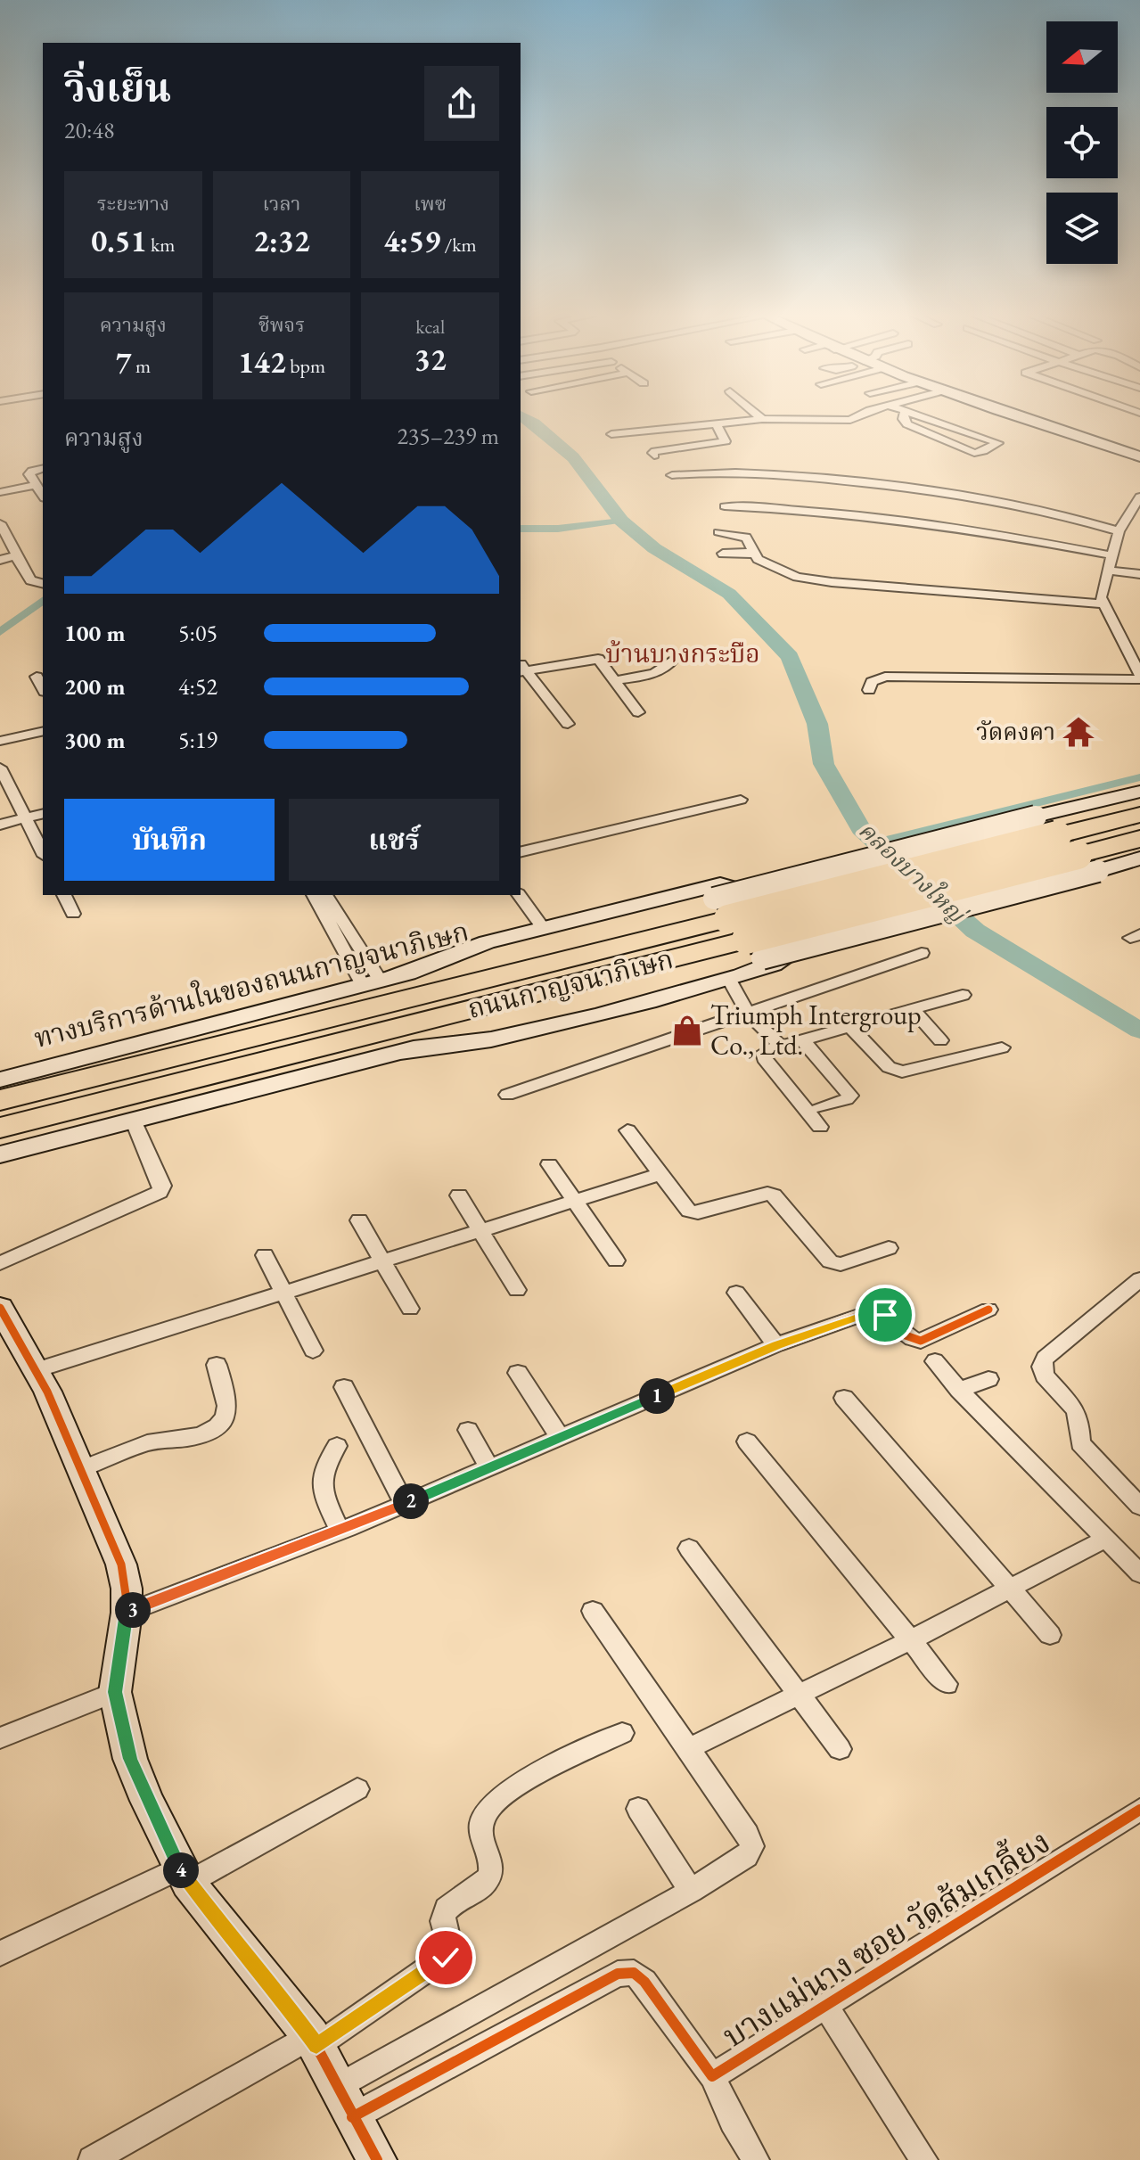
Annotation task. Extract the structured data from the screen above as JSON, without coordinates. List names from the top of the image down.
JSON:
{
  "streets": {
    "highway": ["ถนนกาญจนาภิเษก"],
    "main road": ["ทางบริการด้านในของถนนกาญจนาภิเษก"],
    "street": ["บางแม่นาง ซอย วัดส้มเกลี้ยง"]
  },
  "crossings": [
    ["ถนนกาญจนาภิเษก", "ทางบริการด้านในของถนนกาญจนาภิเษก"]
  ],
  "districts": ["บ้านบางกระบือ"],
  "water": ["คลองบางใหญ่"],
  "places": {
    "temple": ["วัดคงคา"],
    "shop": ["Triumph Intergroup Co., Ltd."]
  },
  "north": "left",
  "page": {
    "heading": ["วิ่งเย็น", "20:48"],
    "stats": [
      ["ระยะทาง", "0.51 km"],
      ["เวลา", "2:32"],
      ["เพซ", "4:59 /km"],
      ["ความสูง", "7 m"],
      ["ชีพจร", "142 bpm"],
      ["kcal", "32"]
    ],
    "chart": ["ความสูง", "235–239 m"],
    "list": [
      {
        "name": "100 m",
        "note": "5:05"
      },
      {
        "name": "200 m",
        "note": "4:52"
      },
      {
        "name": "300 m",
        "note": "5:19"
      }
    ],
    "buttons": ["บันทึก", "แชร์"],
    "pins": [
      "1",
      "2",
      "3",
      "4"
    ]
  }
}
